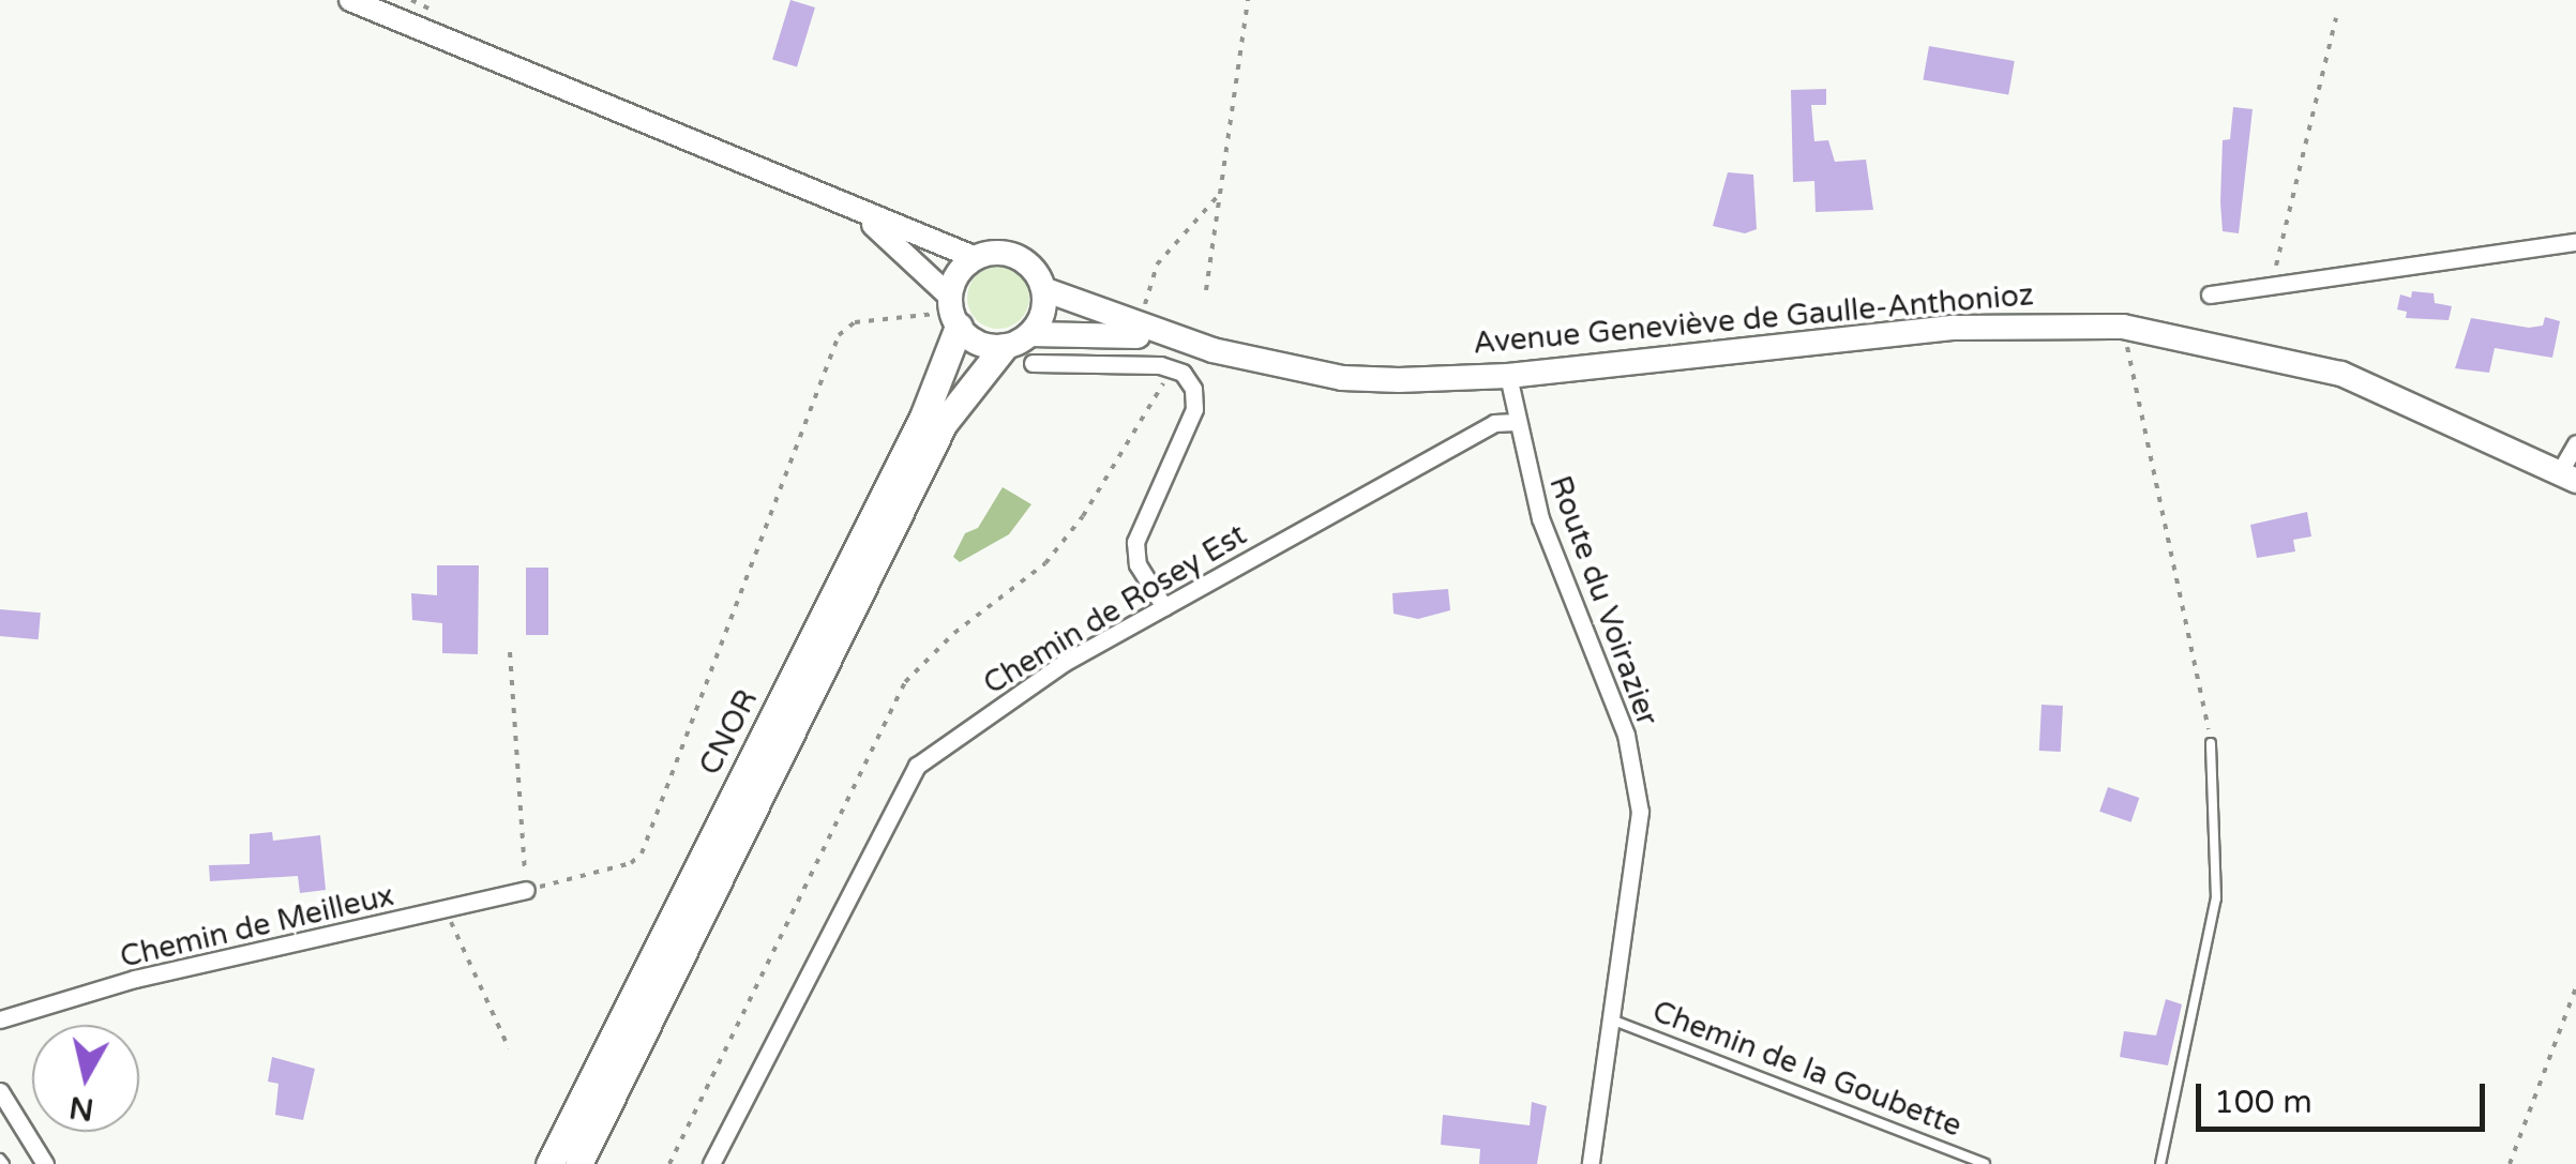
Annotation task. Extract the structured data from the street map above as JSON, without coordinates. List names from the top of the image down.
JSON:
{
  "streets": {
    "highway": ["CNOR"],
    "main road": ["Avenue Geneviève de Gaulle-Anthonioz"],
    "street": ["Route du Voirazier", "Chemin de Rosey Est", "Chemin de Meilleux"],
    "lane": ["Chemin de la Goubette"]
  },
  "crossings": [
    ["Avenue Geneviève de Gaulle-Anthonioz", "Route du Voirazier"],
    ["Avenue Geneviève de Gaulle-Anthonioz", "CNOR"],
    ["Route du Voirazier", "Chemin de Rosey Est"],
    ["Route du Voirazier", "Chemin de la Goubette"]
  ],
  "scale_bar": "100 m",
  "north": "bottom"
}
